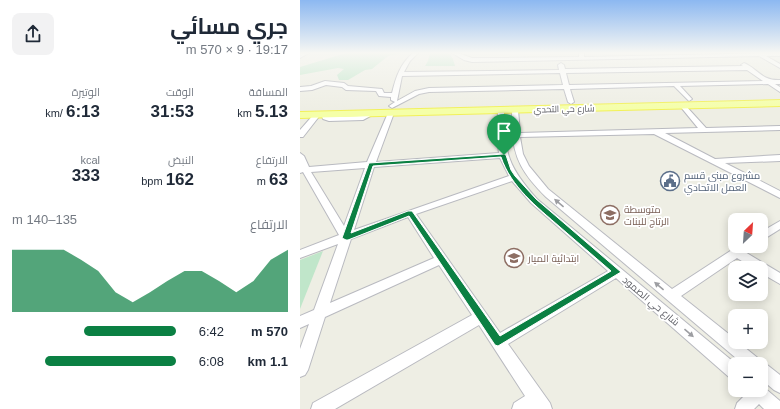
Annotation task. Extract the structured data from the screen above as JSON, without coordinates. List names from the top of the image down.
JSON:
{
  "streets": {
    "main road": ["شارع حي التحدي"],
    "street": ["شارع حي الصمود"]
  },
  "crossings": [
    ["شارع حي التحدي", "شارع حي الصمود"]
  ],
  "places": {
    "public building": ["مشروع مبنى قسم العمل الاتحادي"],
    "school or university": ["متوسطة الرتاج للبنات", "ابتدائية الميار"]
  },
  "north": "top right",
  "page": {
    "heading": ["جري مسائي", "19:17 · 9 × 570 m"],
    "stats": [
      ["المسافة", "5.13 km"],
      ["الوقت", "31:53"],
      ["الوتيرة", "6:13 /km"],
      ["الارتفاع", "63 m"],
      ["النبض", "162 bpm"],
      ["kcal", "333"]
    ],
    "chart": ["الارتفاع", "135–140 m"],
    "map_buttons": ["+", "−"],
    "list": [
      {
        "name": "570 m",
        "note": "6:42"
      },
      {
        "name": "1.1 km",
        "note": "6:08"
      }
    ]
  }
}
